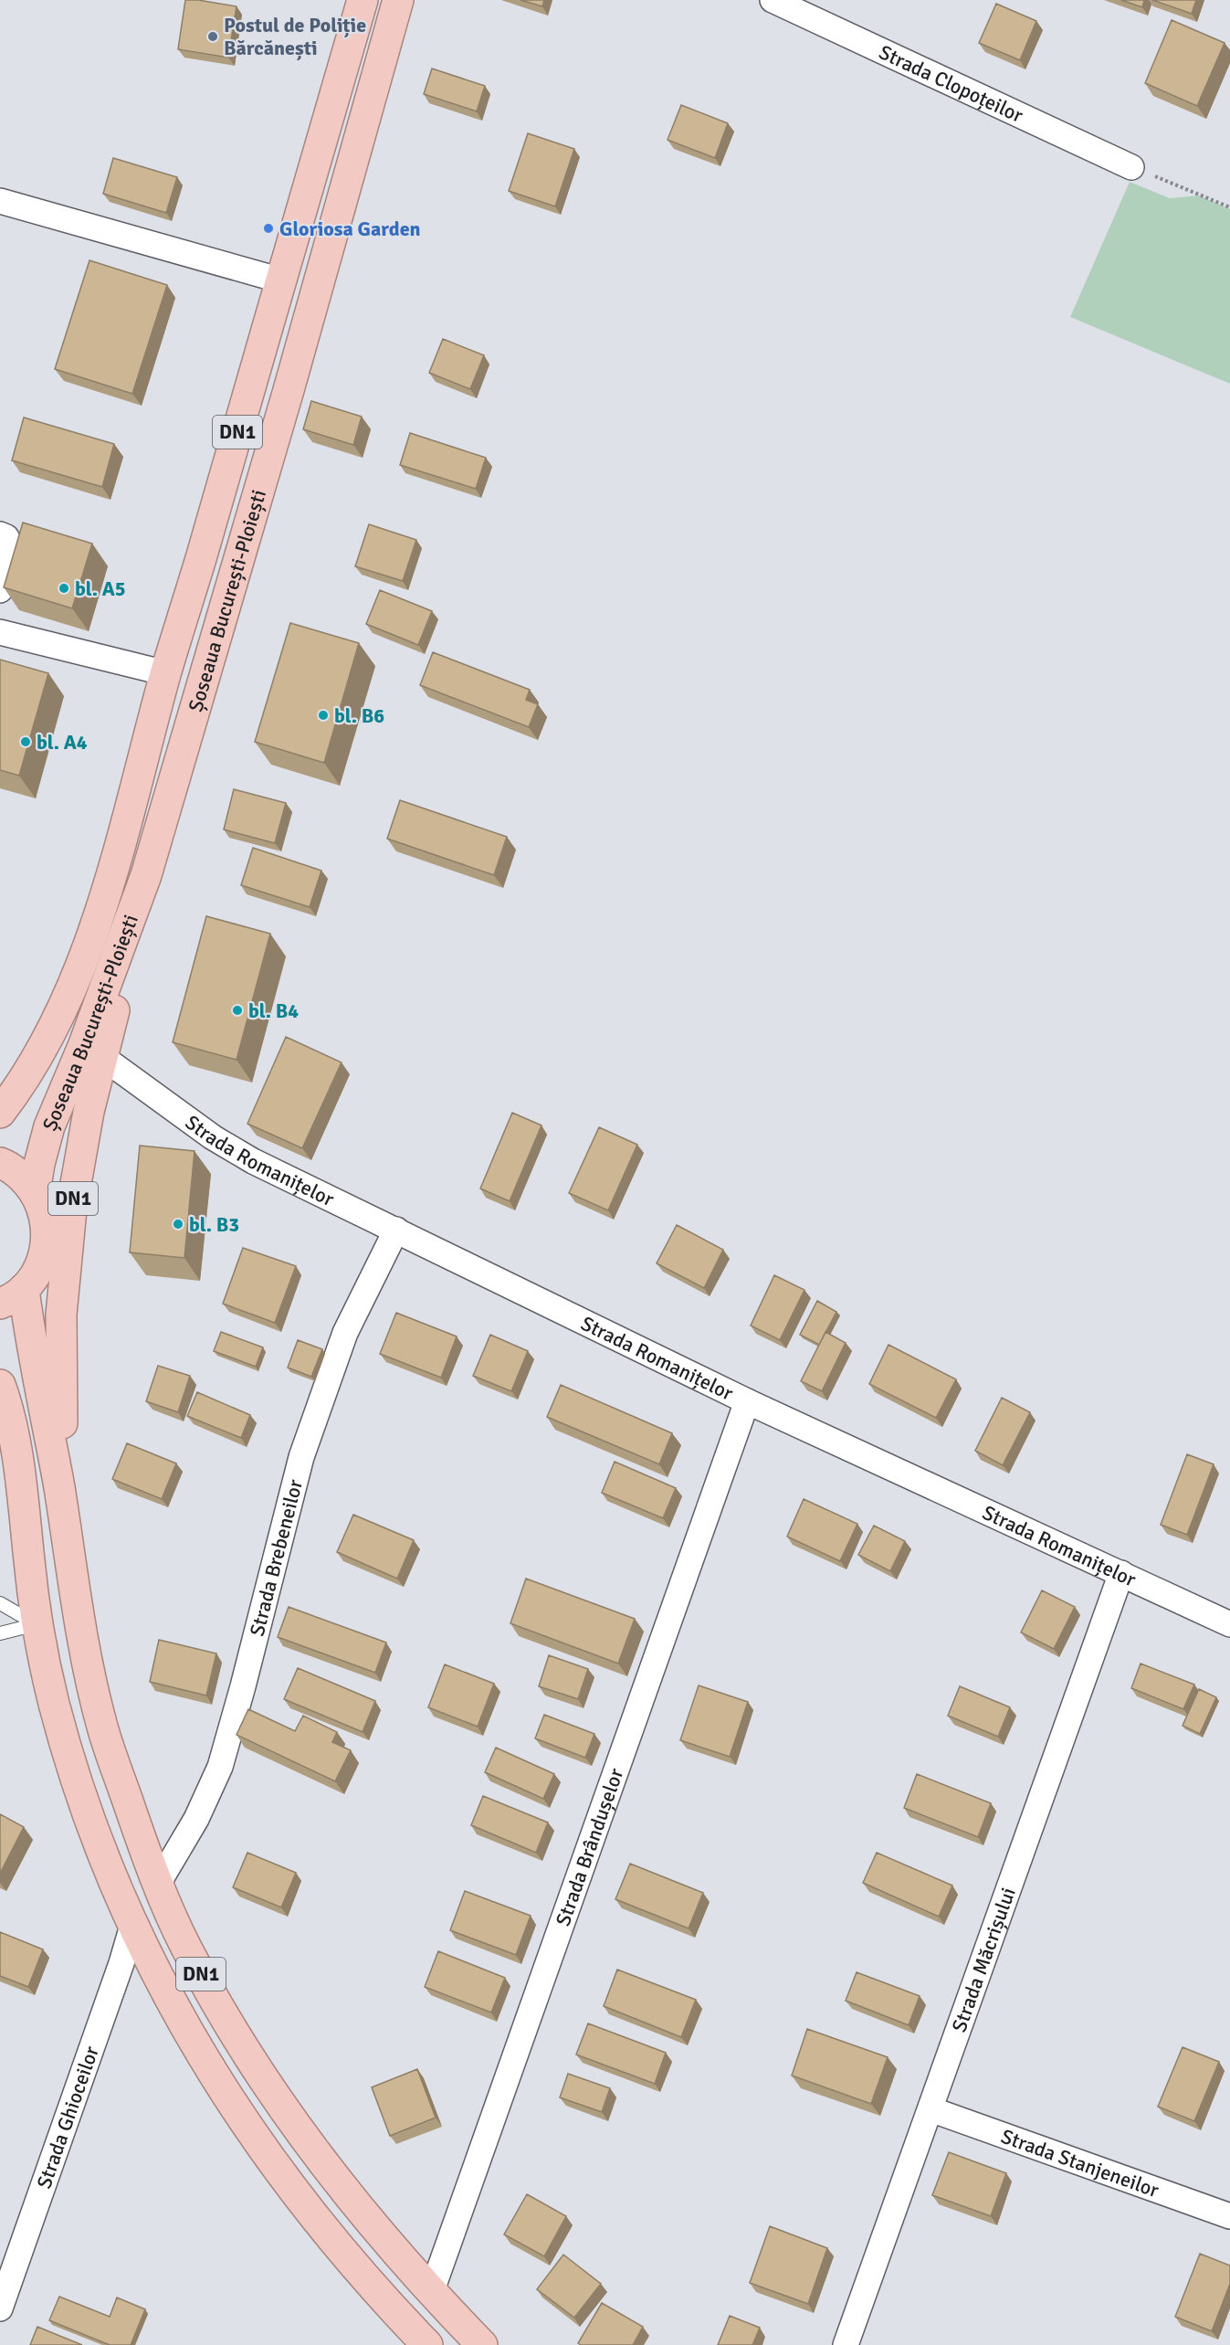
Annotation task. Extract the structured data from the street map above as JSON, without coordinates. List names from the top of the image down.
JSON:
{
  "streets": {
    "highway": ["DN1", "Șoseaua București-Ploiești"],
    "street": [
      "Strada Clopoțeilor",
      "Strada Romanițelor",
      "Strada Brebeneilor",
      "Strada Brândușelor",
      "Strada Măcrișului",
      "Strada Ghioceilor",
      "Strada Stanjeneilor"
    ]
  },
  "crossings": [
    ["DN1", "Șoseaua București-Ploiești"],
    ["DN1", "Strada Romanițelor"],
    ["DN1", "Strada Brebeneilor"],
    ["DN1", "Strada Brândușelor"],
    ["DN1", "Strada Ghioceilor"],
    ["Strada Romanițelor", "Strada Brebeneilor"],
    ["Strada Romanițelor", "Strada Brândușelor"],
    ["Strada Romanițelor", "Strada Măcrișului"],
    ["Strada Măcrișului", "Strada Stanjeneilor"]
  ],
  "places": [
    "Postul de Poliție Bărcănești",
    "Gloriosa Garden",
    "bl. A5",
    "bl. B6",
    "bl. A4",
    "bl. B4",
    "bl. B3"
  ]
}
